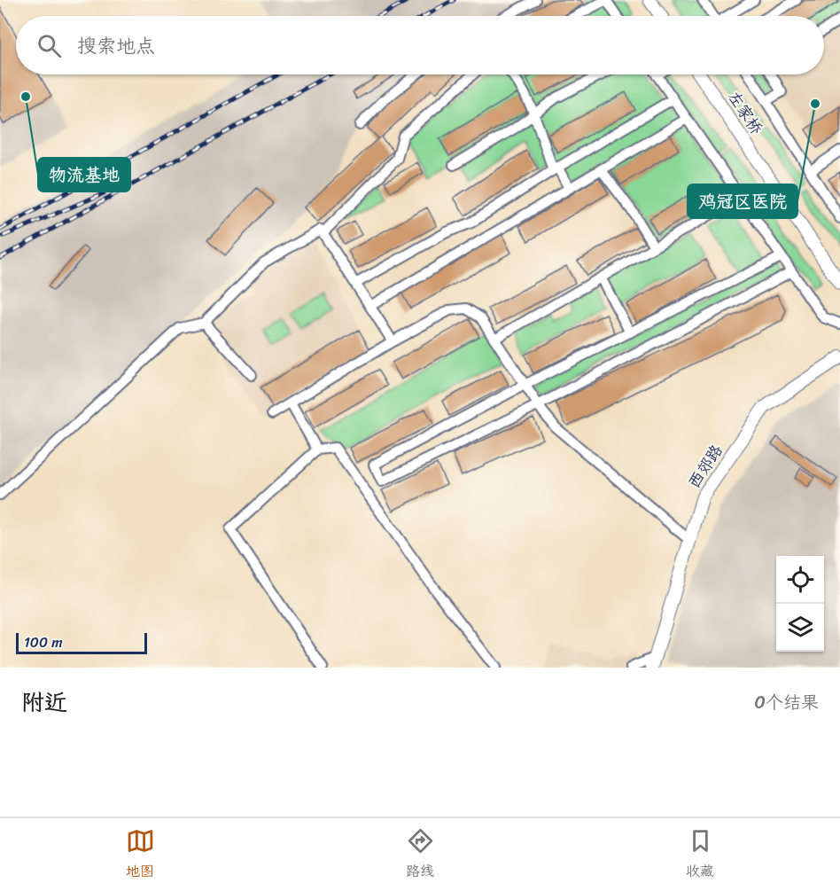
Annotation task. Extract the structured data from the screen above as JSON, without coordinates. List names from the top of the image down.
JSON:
{
  "streets": {
    "main road": ["左家桥", "西郊路"]
  },
  "places": ["物流基地", "鸡冠区医院"],
  "scale_bar": "100 m",
  "page": {
    "search": "搜索地点",
    "scale": "100 m",
    "heading": ["附近", "0个结果"],
    "nav": ["地图", "路线", "收藏"]
  }
}
